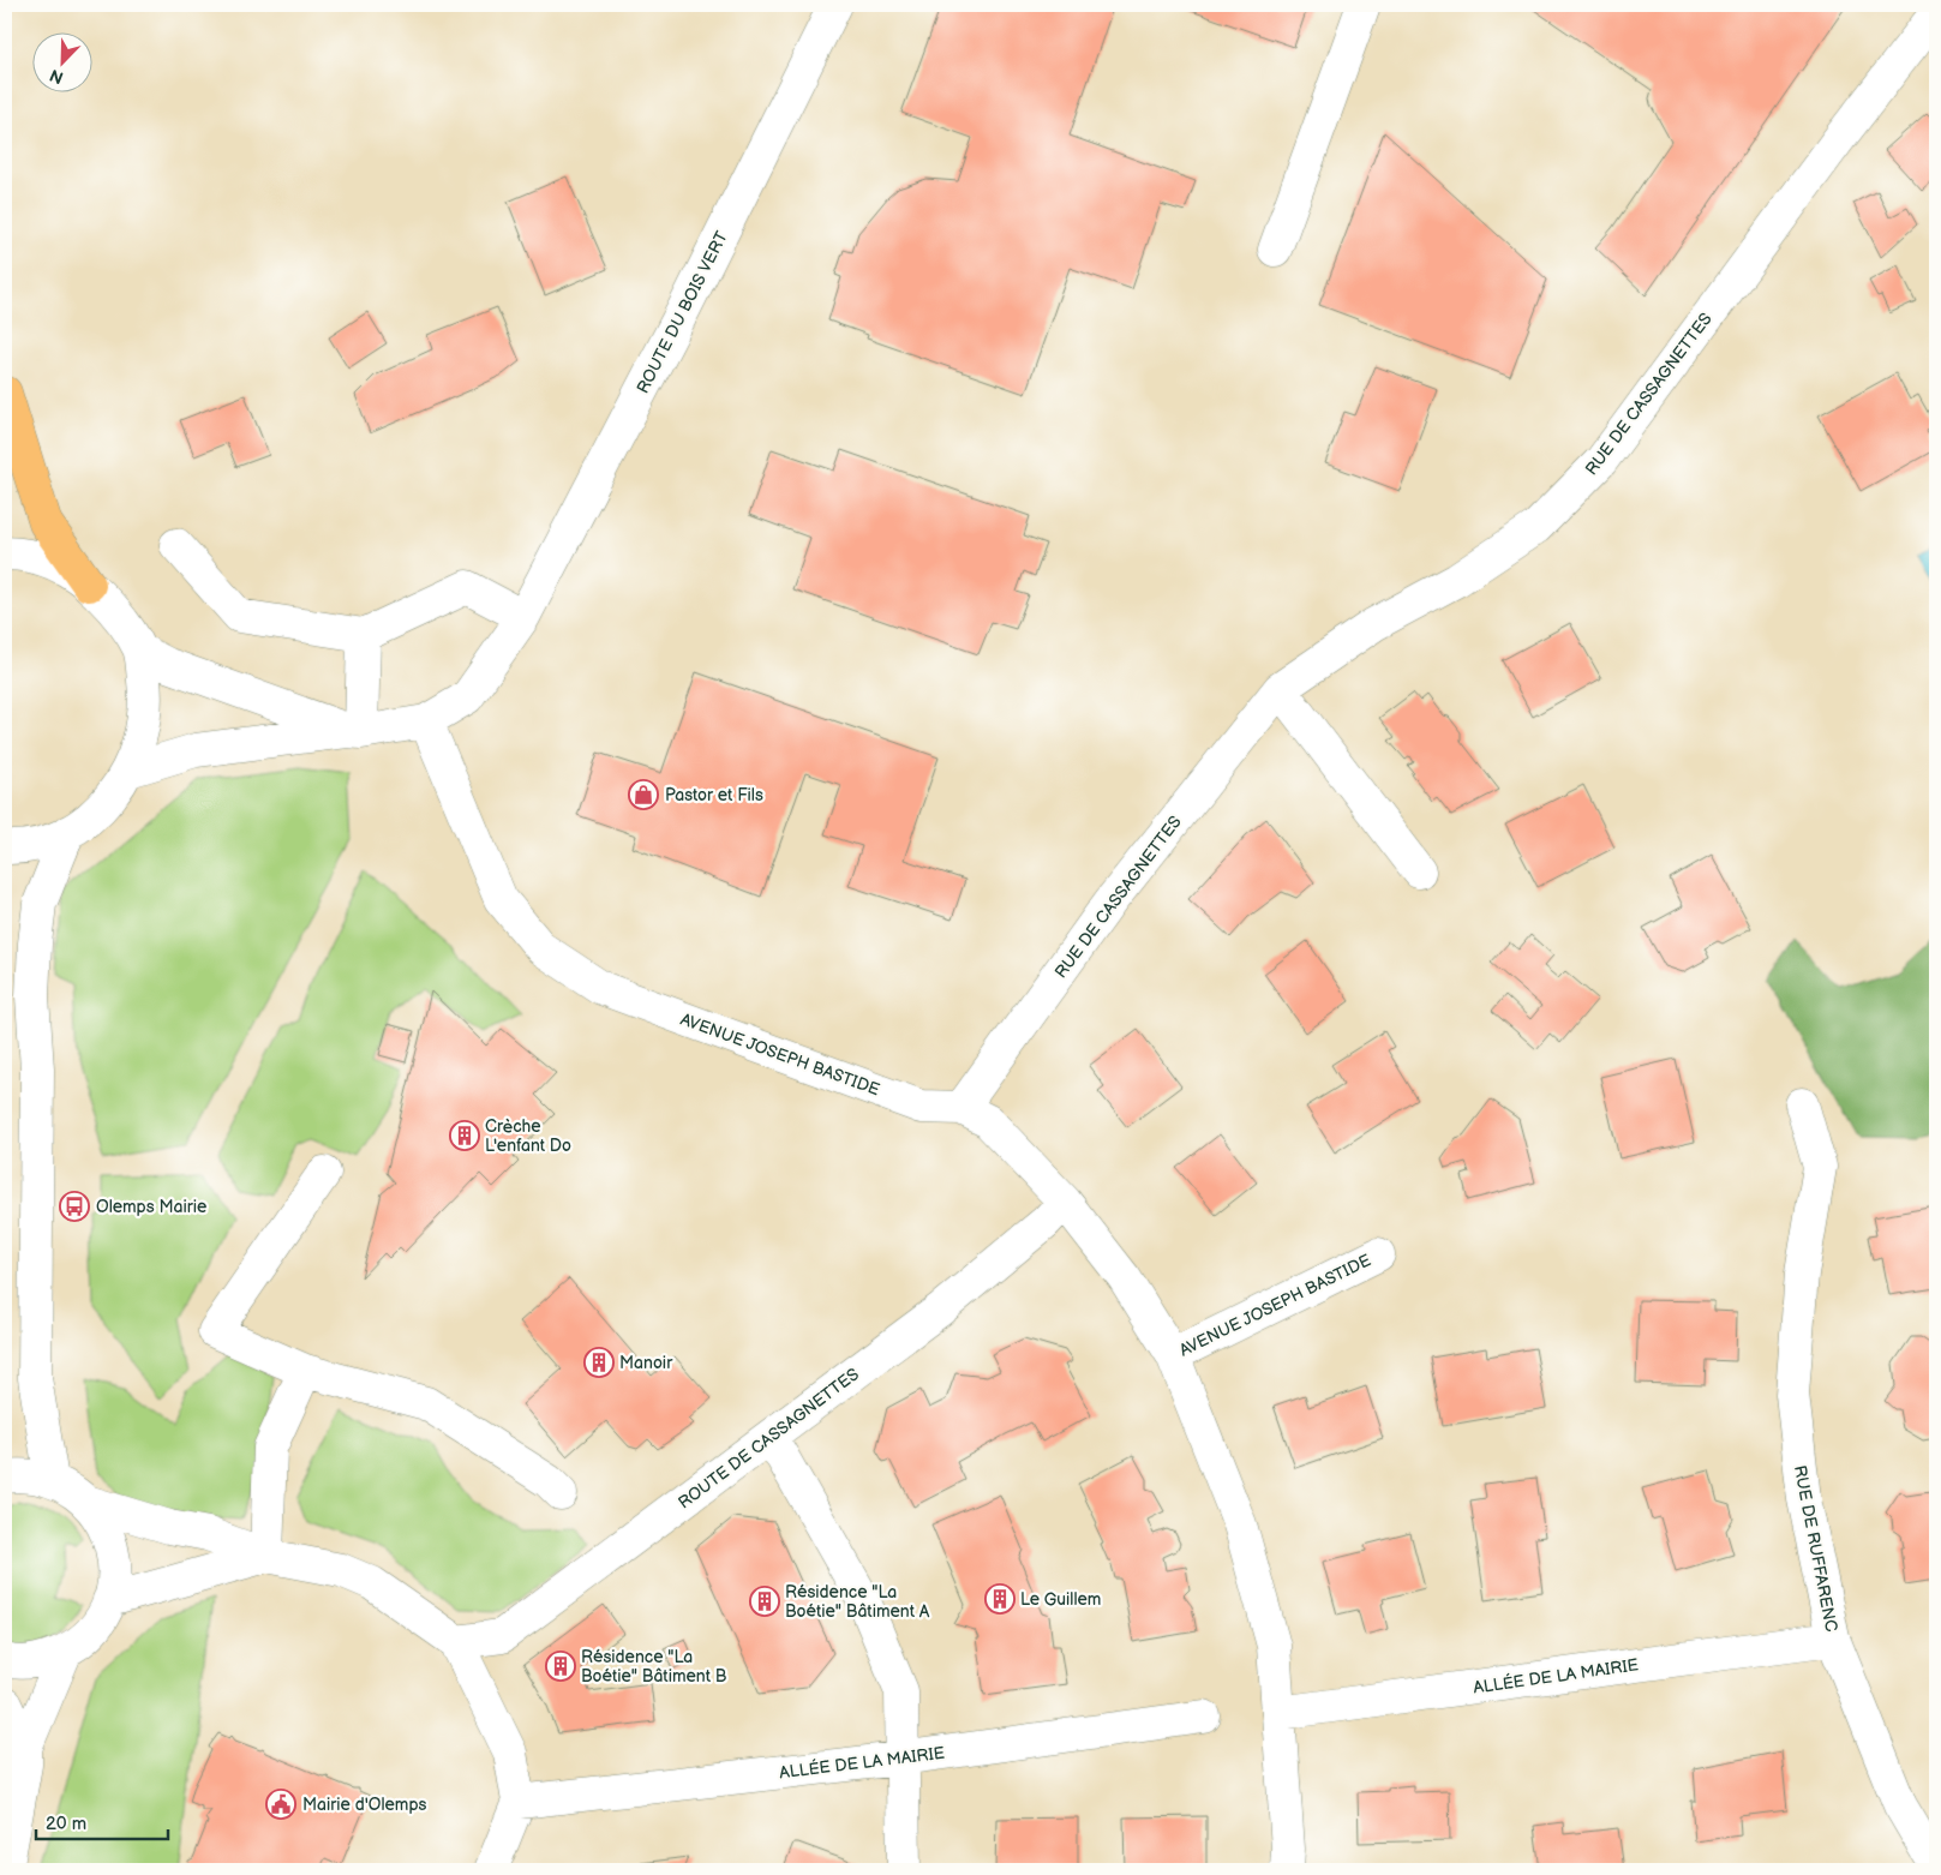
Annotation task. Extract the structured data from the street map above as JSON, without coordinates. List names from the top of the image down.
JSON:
{
  "streets": {
    "street": [
      "ROUTE DU BOIS VERT",
      "RUE DE CASSAGNETTES",
      "AVENUE JOSEPH BASTIDE",
      "ROUTE DE CASSAGNETTES",
      "RUE DE RUFFARENC",
      "ALLÉE DE LA MAIRIE"
    ]
  },
  "crossings": [
    ["ROUTE DU BOIS VERT", "AVENUE JOSEPH BASTIDE"],
    ["RUE DE CASSAGNETTES", "AVENUE JOSEPH BASTIDE"],
    ["AVENUE JOSEPH BASTIDE", "ROUTE DE CASSAGNETTES"],
    ["AVENUE JOSEPH BASTIDE", "ALLÉE DE LA MAIRIE"],
    ["RUE DE RUFFARENC", "ALLÉE DE LA MAIRIE"]
  ],
  "places": {
    "shop": ["Pastor et Fils"],
    "building": [
      "Crèche L'enfant Do",
      "Manoir",
      "Le Guillem",
      "Résidence \"La Boétie\" Bâtiment A",
      "Résidence \"La Boétie\" Bâtiment B"
    ],
    "bus stop": ["Olemps Mairie"],
    "public building": ["Mairie d'Olemps"]
  },
  "scale_bar": "20 m",
  "north": "bottom left"
}
